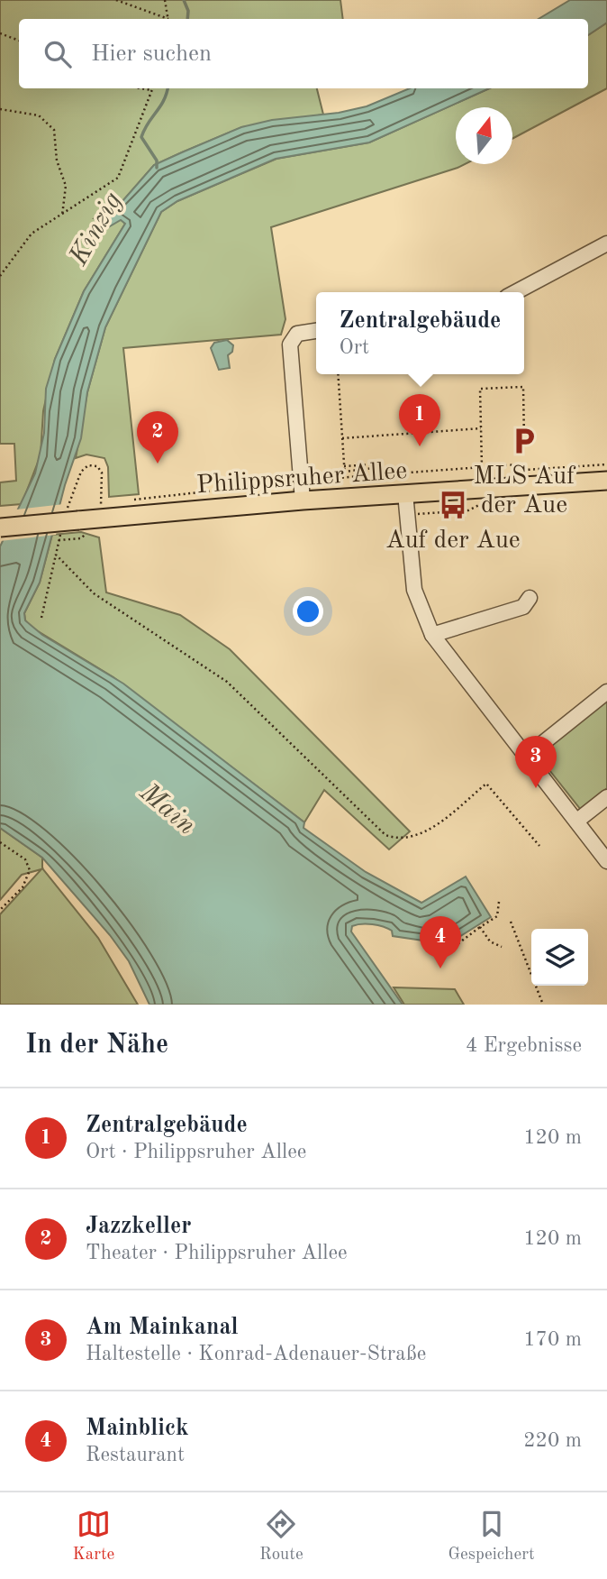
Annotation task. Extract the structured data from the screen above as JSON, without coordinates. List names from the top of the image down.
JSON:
{
  "streets": {
    "main road": ["Philippsruher Allee"]
  },
  "water": ["Kinzig", "Main"],
  "places": {
    "parking": ["MLS Auf der Aue"],
    "bus stop": ["Auf der Aue"]
  },
  "north": "top",
  "page": {
    "search": "Hier suchen",
    "popup": ["Zentralgebäude", "Ort"],
    "pins": [
      "1",
      "2",
      "3",
      "4"
    ],
    "heading": ["In der Nähe", "4 Ergebnisse"],
    "list": [
      {
        "mark": "1",
        "name": "Zentralgebäude",
        "note": "Ort · Philippsruher Allee",
        "value": "120 m"
      },
      {
        "mark": "2",
        "name": "Jazzkeller",
        "note": "Theater · Philippsruher Allee",
        "value": "120 m"
      },
      {
        "mark": "3",
        "name": "Am Mainkanal",
        "note": "Haltestelle · Konrad-Adenauer-Straße",
        "value": "170 m"
      },
      {
        "mark": "4",
        "name": "Mainblick",
        "note": "Restaurant",
        "value": "220 m"
      }
    ],
    "nav": ["Karte", "Route", "Gespeichert"]
  }
}
